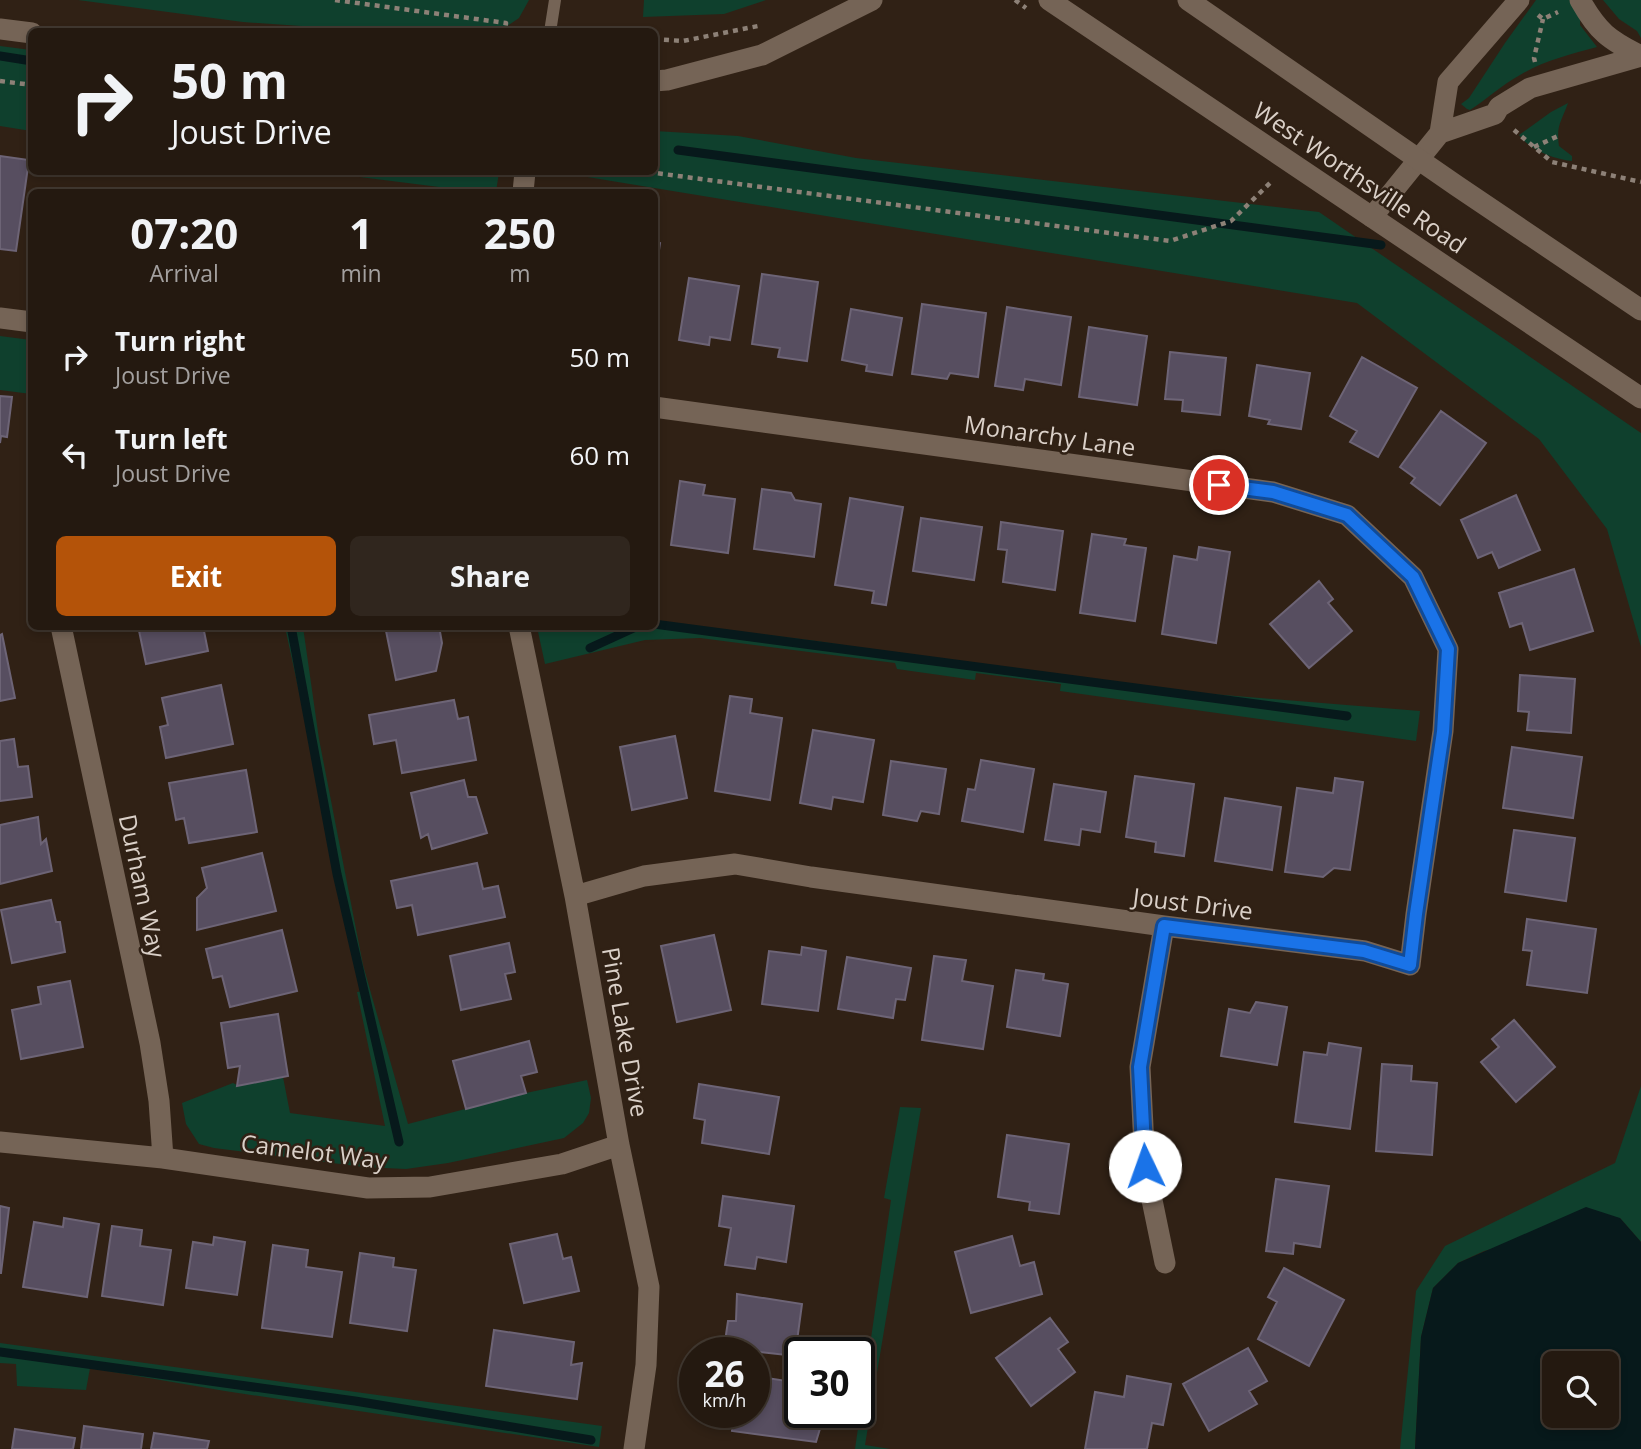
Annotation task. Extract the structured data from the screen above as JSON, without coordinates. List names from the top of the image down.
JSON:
{
  "streets": {
    "street": [
      "West Worthsville Road",
      "Monarchy Lane",
      "Durham Way",
      "Joust Drive",
      "Pine Lake Drive",
      "Camelot Way"
    ]
  },
  "crossings": [
    ["Monarchy Lane", "Joust Drive"],
    ["Durham Way", "Camelot Way"],
    ["Joust Drive", "Pine Lake Drive"],
    ["Pine Lake Drive", "Camelot Way"]
  ],
  "page": {
    "turn": ["50 m", "Joust Drive"],
    "eta": [
      "07:20",
      "Arrival",
      "1",
      "min",
      "250",
      "m"
    ],
    "list": [
      {
        "name": "Turn right",
        "note": "Joust Drive",
        "value": "50 m"
      },
      {
        "name": "Turn left",
        "note": "Joust Drive",
        "value": "60 m"
      }
    ],
    "buttons": ["Exit", "Share"],
    "speed": "26 km/h",
    "limit": "30"
  }
}
